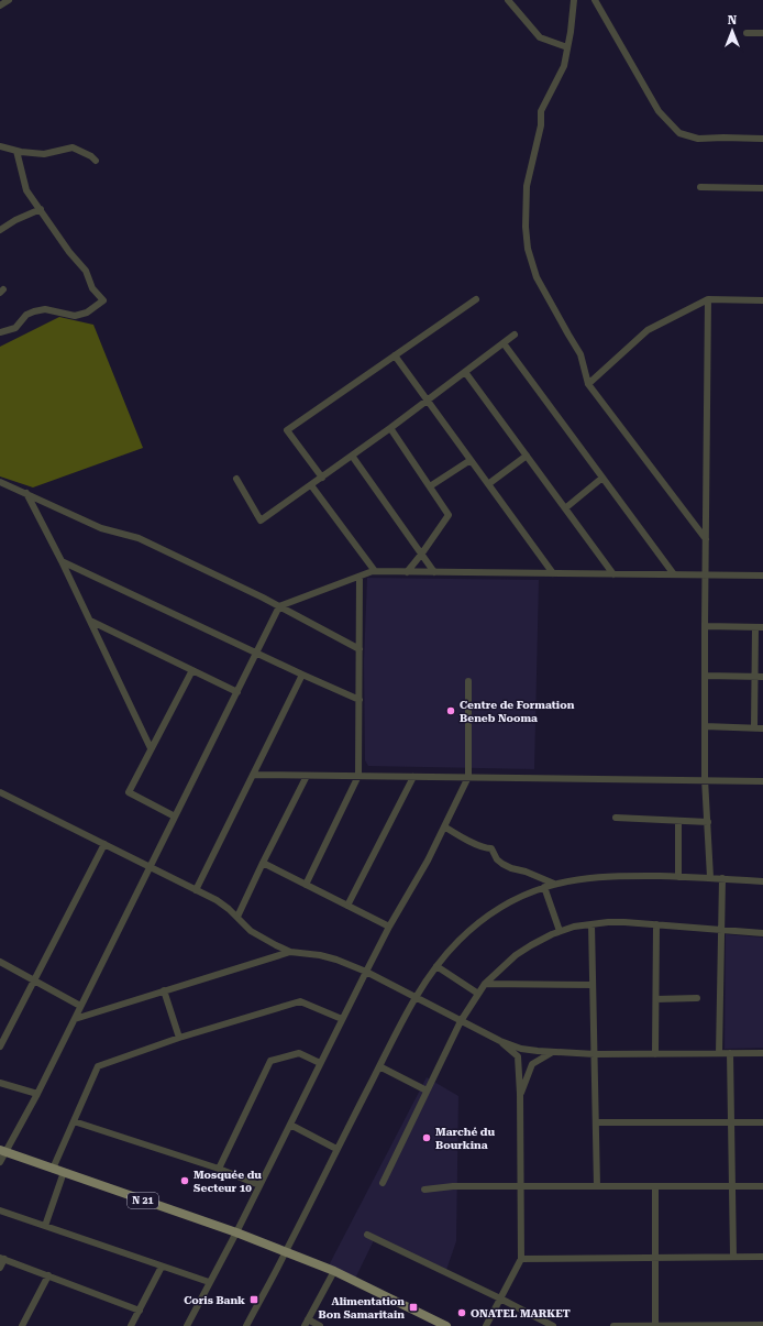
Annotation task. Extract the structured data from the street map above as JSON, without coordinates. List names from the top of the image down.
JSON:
{
  "streets": {
    "main road": ["N 21"]
  },
  "places": {
    "other": [
      "Centre de Formation Beneb Nooma",
      "Marché du Bourkina",
      "Mosquée du Secteur 10",
      "ONATEL MARKET"
    ],
    "transit": ["Coris Bank", "Alimentation Bon Samaritain"]
  },
  "north": "top"
}
